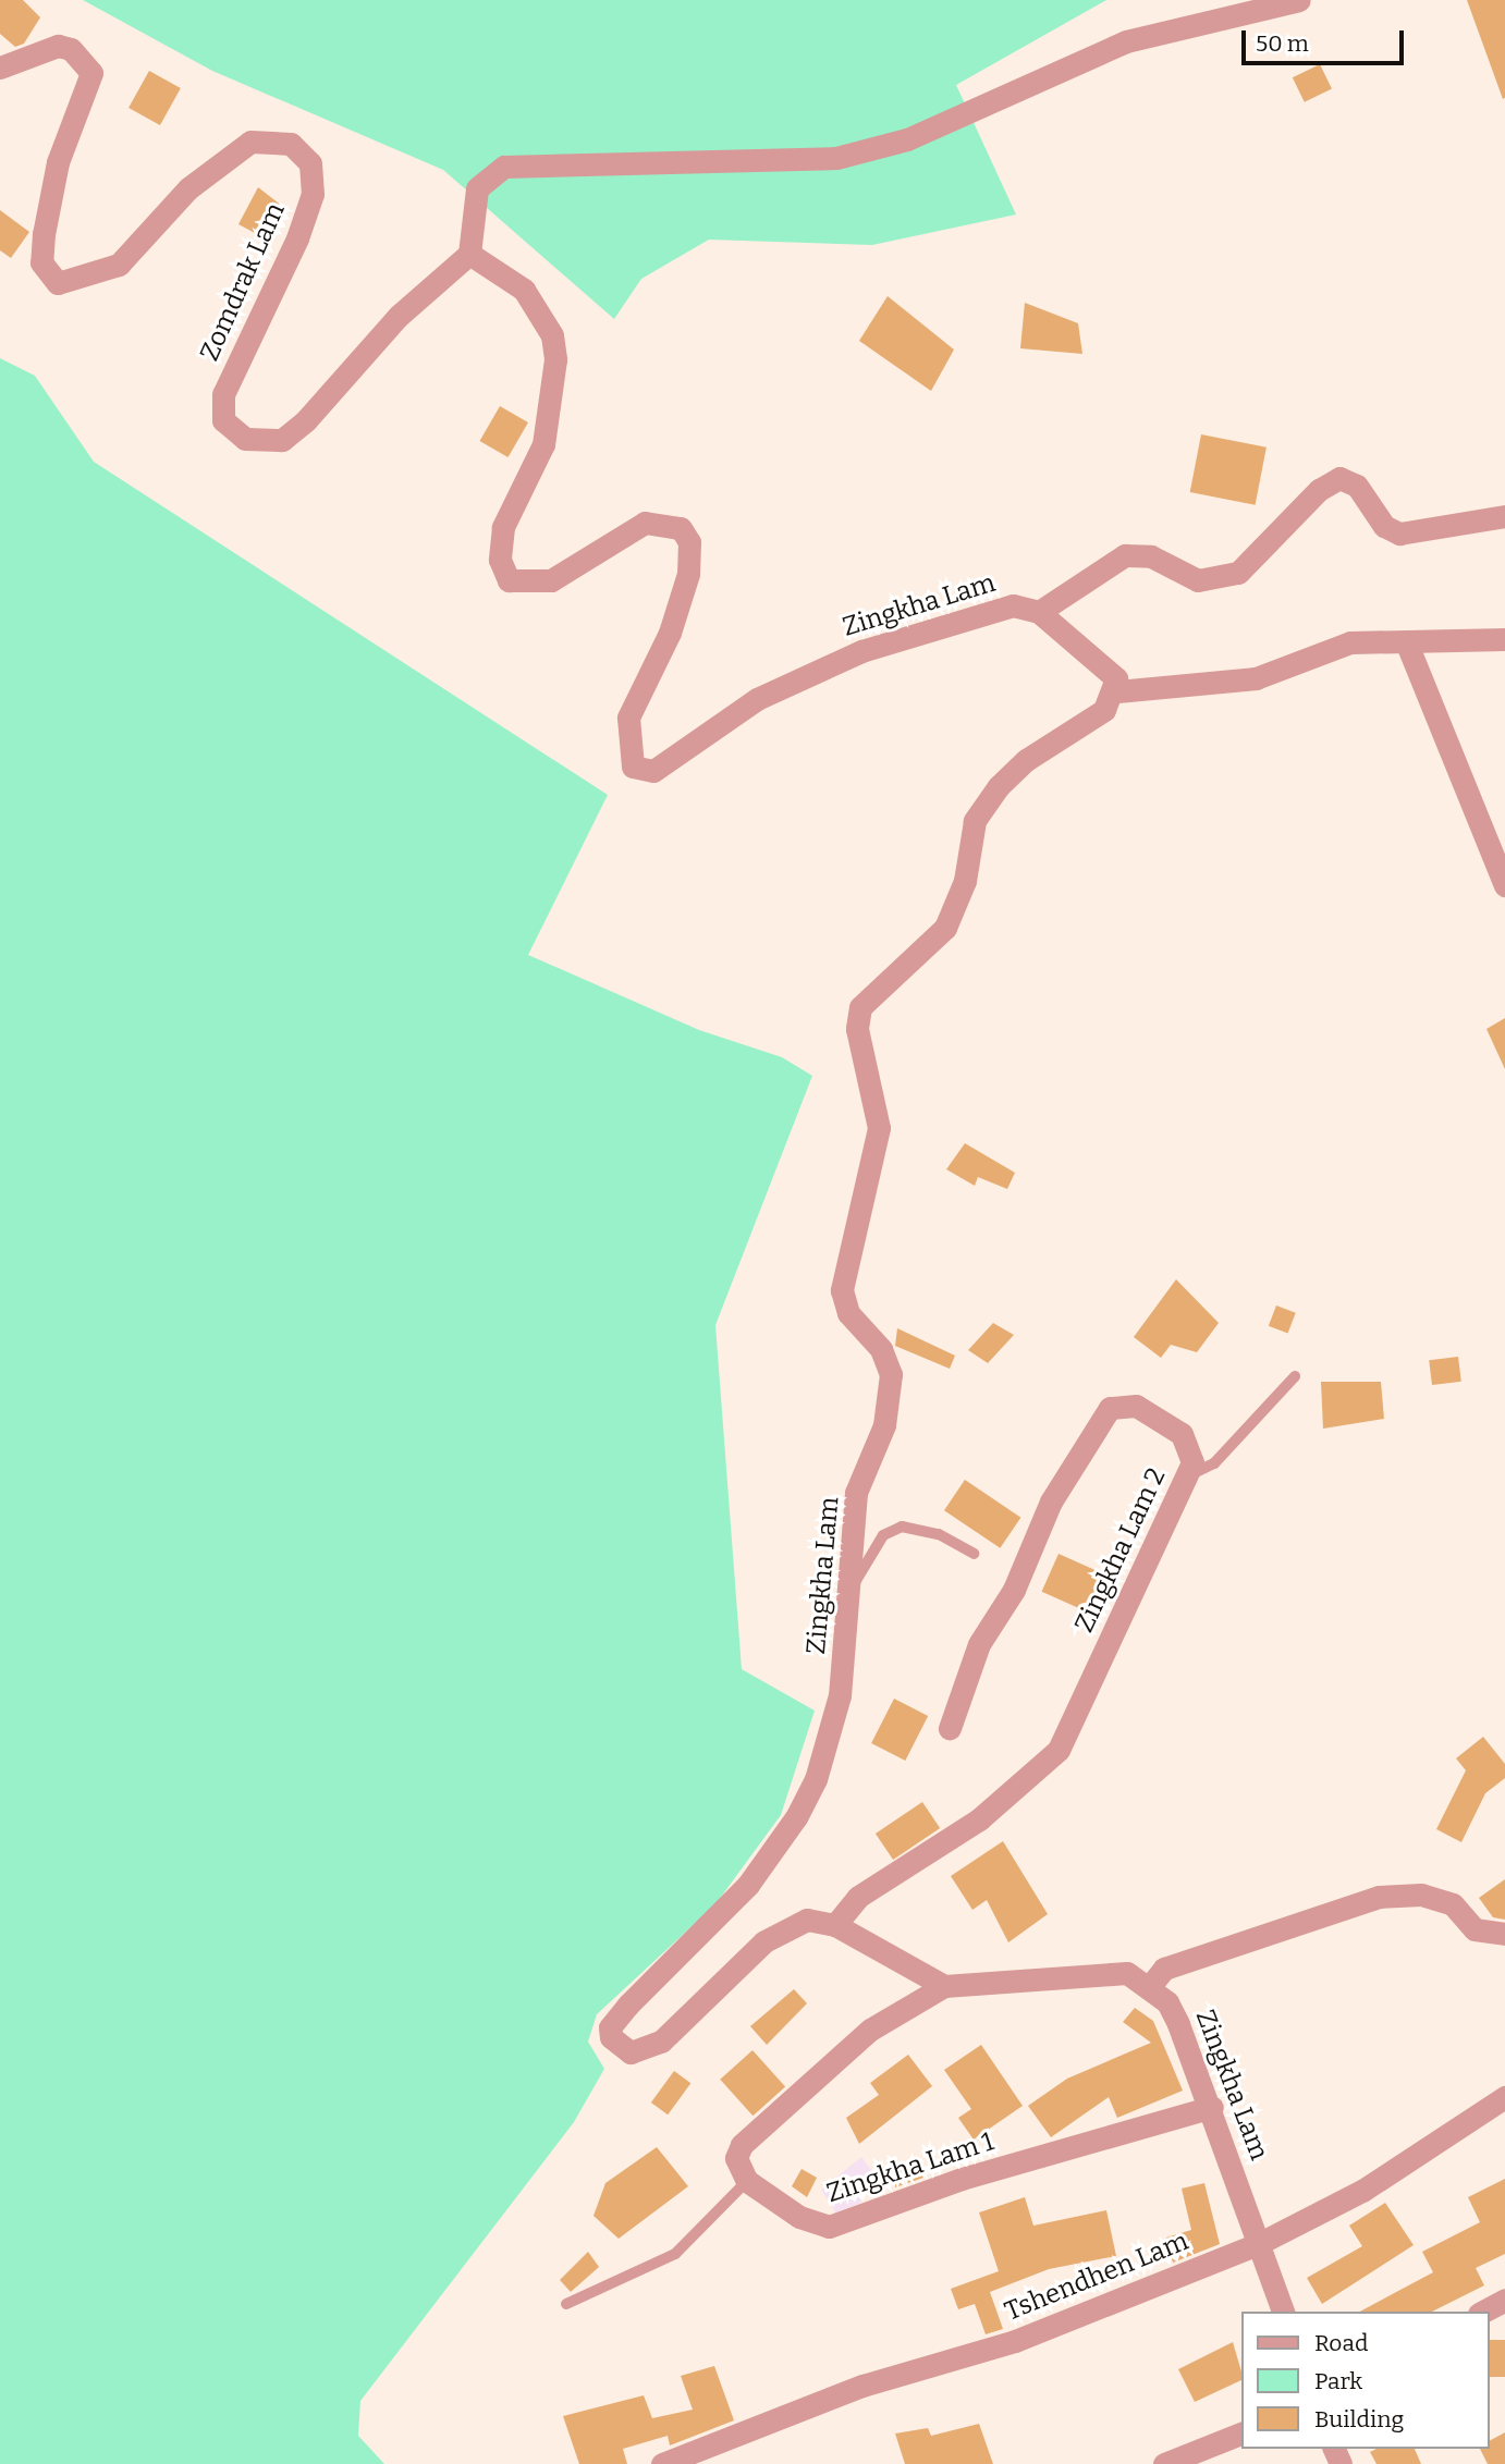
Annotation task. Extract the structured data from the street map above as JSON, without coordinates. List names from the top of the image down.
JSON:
{
  "streets": {
    "street": [
      "Zomdrak Lam",
      "Zingkha Lam",
      "Zingkha Lam 2",
      "Zingkha Lam 1",
      "Tshendhen Lam"
    ]
  },
  "crossings": [
    ["Zomdrak Lam", "Zingkha Lam"],
    ["Zingkha Lam", "Zingkha Lam 2"],
    ["Zingkha Lam", "Zingkha Lam 1"],
    ["Zingkha Lam", "Tshendhen Lam"]
  ],
  "legend": ["Road", "Park", "Building"],
  "scale_bar": "50 m"
}
